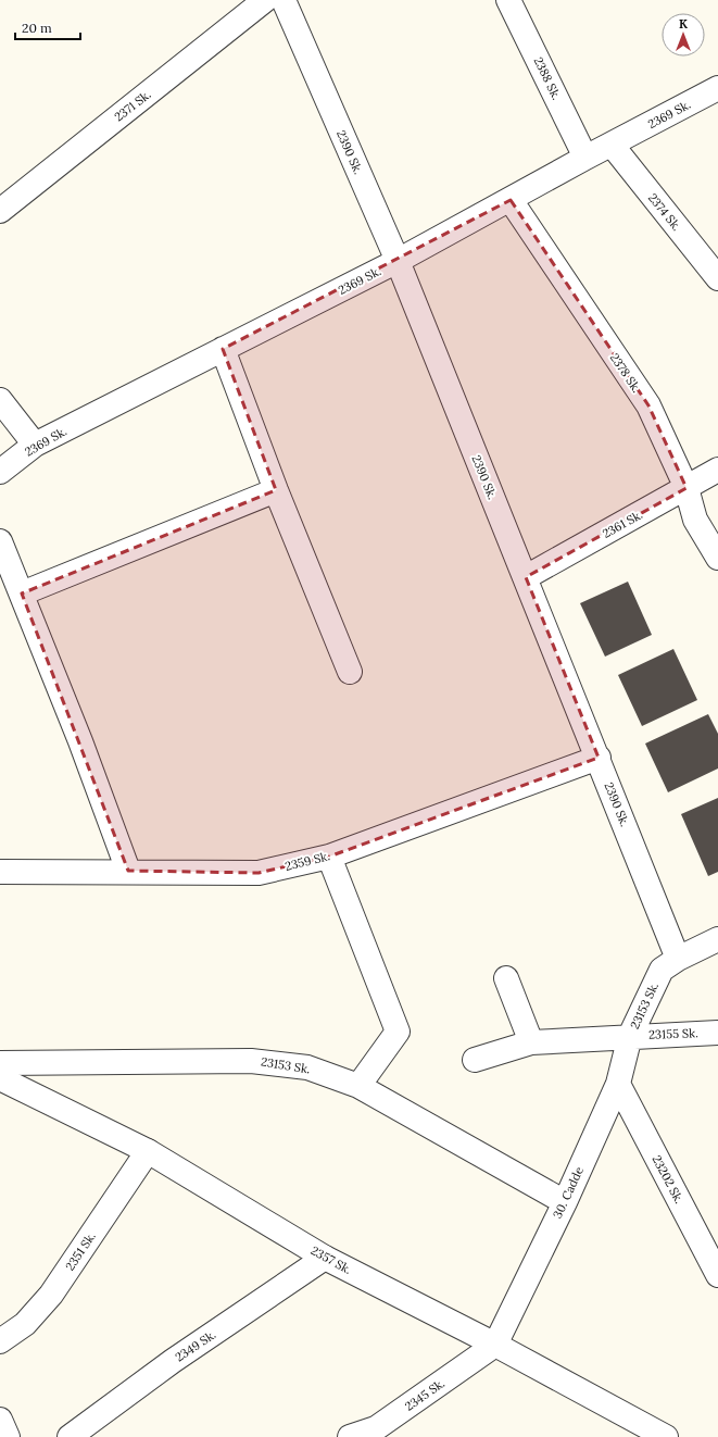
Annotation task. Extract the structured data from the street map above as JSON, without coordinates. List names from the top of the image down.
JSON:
{
  "streets": {
    "street": [
      "2388 Sk.",
      "2371 Sk.",
      "2369 Sk.",
      "2390 Sk.",
      "2374 Sk.",
      "2378 Sk.",
      "2361 Sk.",
      "2359 Sk.",
      "23153 Sk.",
      "23155 Sk.",
      "23202 Sk.",
      "30. Cadde",
      "2351 Sk.",
      "2357 Sk.",
      "2349 Sk.",
      "2345 Sk."
    ]
  },
  "crossings": [
    ["2388 Sk.", "2369 Sk."],
    ["2369 Sk.", "2390 Sk."],
    ["2369 Sk.", "2374 Sk."],
    ["2369 Sk.", "2378 Sk."],
    ["2390 Sk.", "2361 Sk."],
    ["2390 Sk.", "2359 Sk."],
    ["2390 Sk.", "23153 Sk."],
    ["2378 Sk.", "2361 Sk."],
    ["23153 Sk.", "23155 Sk."],
    ["23153 Sk.", "30. Cadde"],
    ["23155 Sk.", "30. Cadde"],
    ["23202 Sk.", "30. Cadde"],
    ["30. Cadde", "2357 Sk."],
    ["30. Cadde", "2345 Sk."],
    ["2351 Sk.", "2357 Sk."],
    ["2357 Sk.", "2349 Sk."],
    ["2357 Sk.", "2345 Sk."]
  ],
  "scale_bar": "20 m",
  "north": "top"
}
